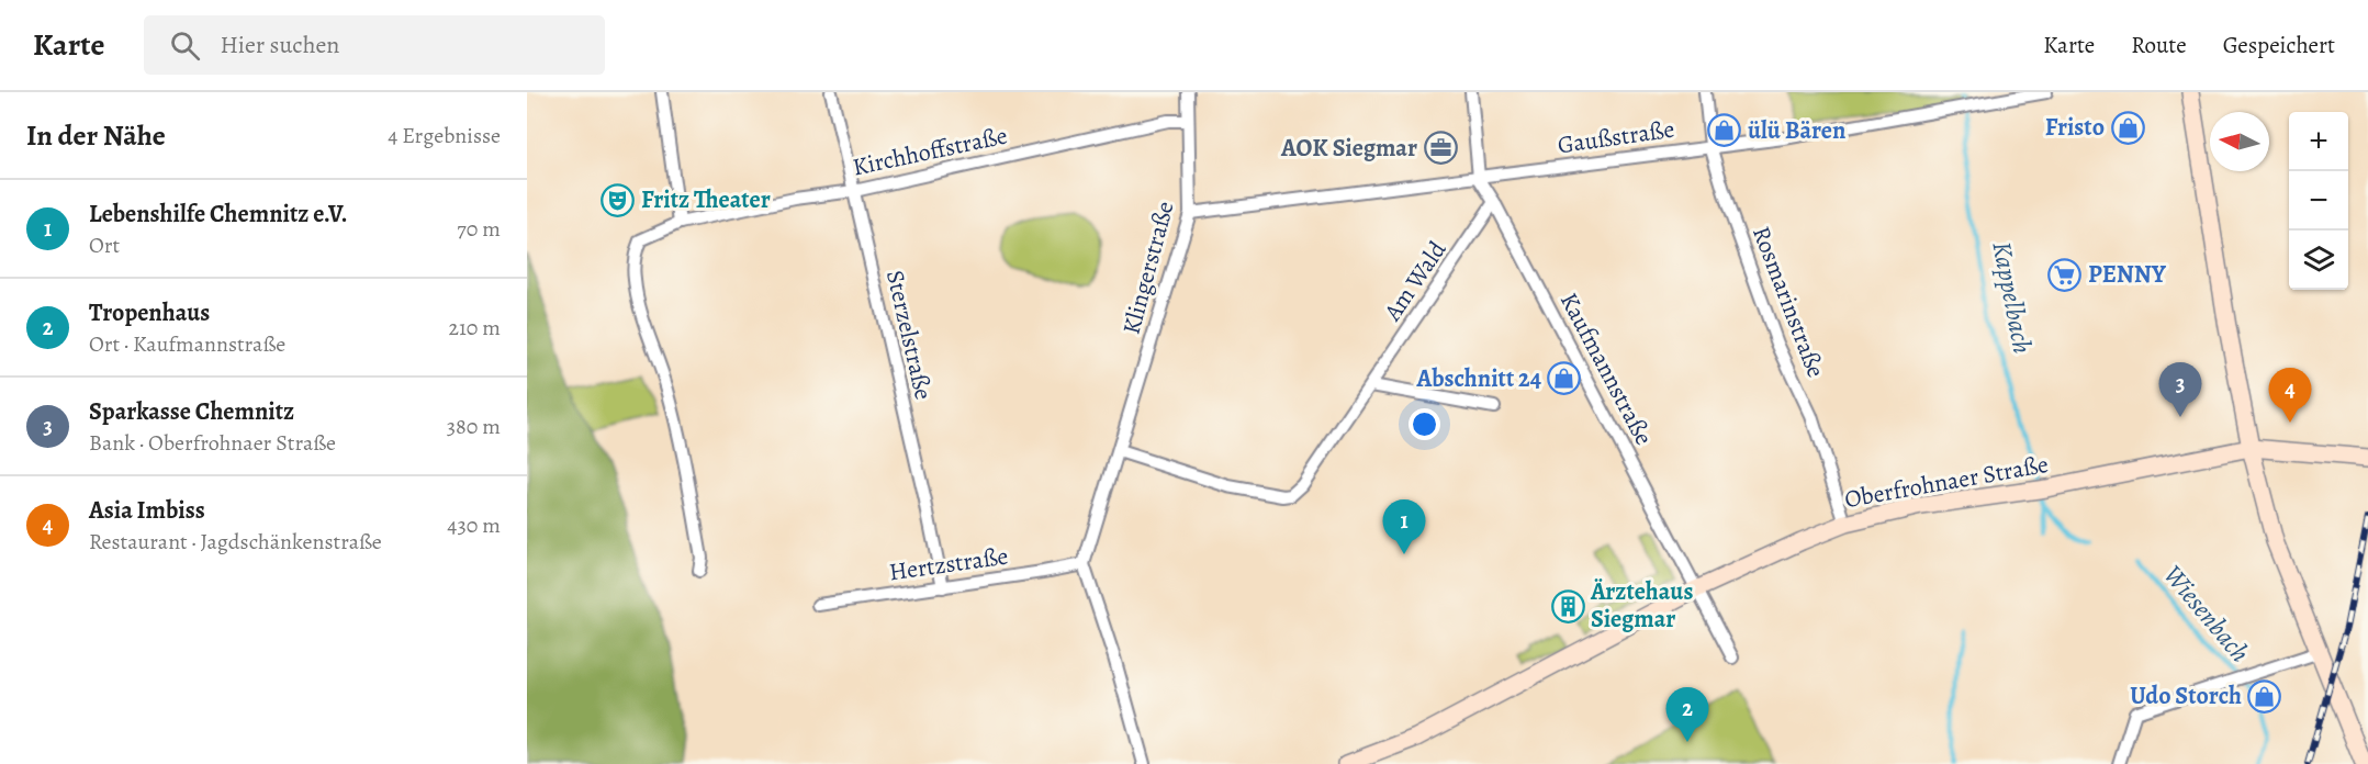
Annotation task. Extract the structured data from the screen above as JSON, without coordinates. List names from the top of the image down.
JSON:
{
  "streets": {
    "main road": ["Oberfrohnaer Straße"],
    "street": [
      "Gaußstraße",
      "Kirchhoffstraße",
      "Klingerstraße",
      "Am Wald",
      "Rosmarinstraße",
      "Sterzelstraße",
      "Kaufmannstraße",
      "Hertzstraße"
    ]
  },
  "crossings": [
    ["Gaußstraße", "Klingerstraße"],
    ["Gaußstraße", "Rosmarinstraße"],
    ["Gaußstraße", "Kaufmannstraße"],
    ["Kirchhoffstraße", "Klingerstraße"],
    ["Kirchhoffstraße", "Sterzelstraße"],
    ["Klingerstraße", "Am Wald"],
    ["Klingerstraße", "Hertzstraße"],
    ["Am Wald", "Kaufmannstraße"],
    ["Rosmarinstraße", "Oberfrohnaer Straße"],
    ["Sterzelstraße", "Hertzstraße"],
    ["Kaufmannstraße", "Oberfrohnaer Straße"]
  ],
  "water": ["Kappelbach", "Wiesenbach"],
  "places": {
    "shop": [
      "Fristo",
      "ülü Bären",
      "Abschnitt 24",
      "Udo Storch"
    ],
    "office": ["AOK Siegmar"],
    "theatre": ["Fritz Theater"],
    "supermarket": ["PENNY"],
    "building": ["Ärztehaus Siegmar"]
  },
  "north": "left",
  "page": {
    "header": "Karte",
    "search": "Hier suchen",
    "nav": ["Karte", "Route", "Gespeichert"],
    "heading": ["In der Nähe", "4 Ergebnisse"],
    "map_buttons": ["+", "−"],
    "list": [
      {
        "mark": "1",
        "name": "Lebenshilfe Chemnitz e.V.",
        "note": "Ort",
        "value": "70 m"
      },
      {
        "mark": "2",
        "name": "Tropenhaus",
        "note": "Ort · Kaufmannstraße",
        "value": "210 m"
      },
      {
        "mark": "3",
        "name": "Sparkasse Chemnitz",
        "note": "Bank · Oberfrohnaer Straße",
        "value": "380 m"
      },
      {
        "mark": "4",
        "name": "Asia Imbiss",
        "note": "Restaurant · Jagdschänkenstraße",
        "value": "430 m"
      }
    ],
    "pins": [
      "3",
      "4",
      "1",
      "2"
    ]
  }
}
